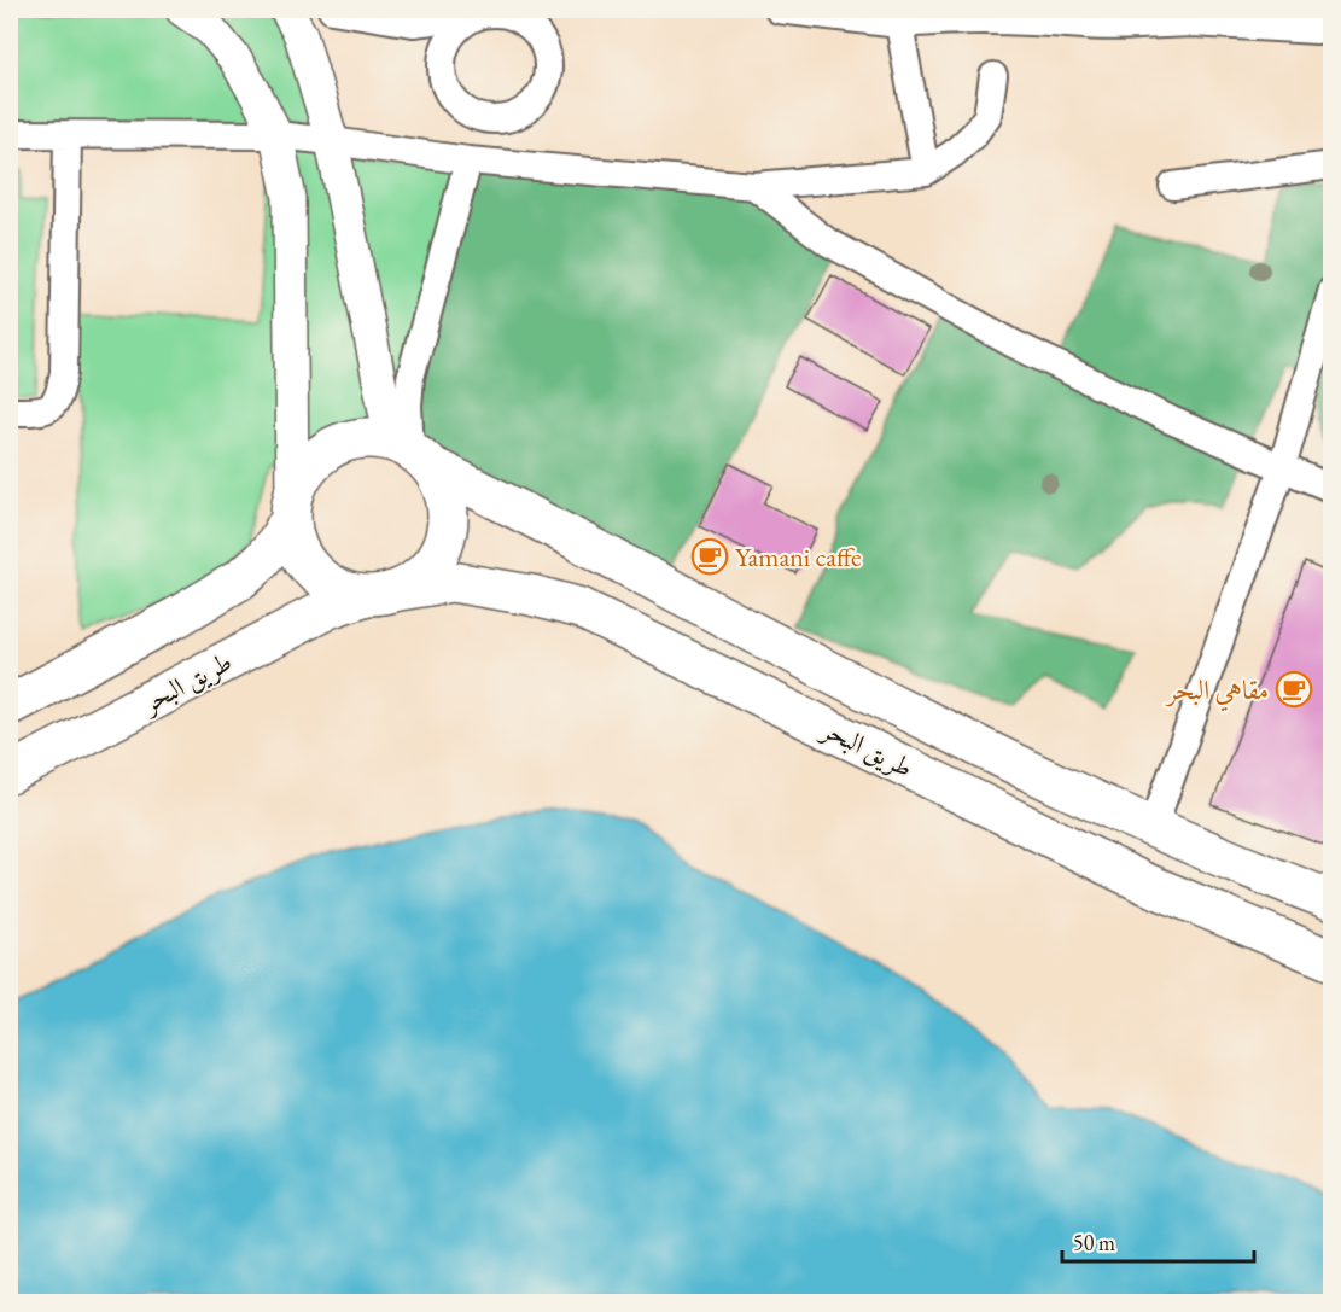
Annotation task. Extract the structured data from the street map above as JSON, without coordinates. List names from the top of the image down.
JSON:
{
  "streets": {
    "highway": ["طريق البحر"]
  },
  "places": {
    "cafe": ["Yamani caffe", "مقاهي البحر"]
  },
  "scale_bar": "50 m"
}
